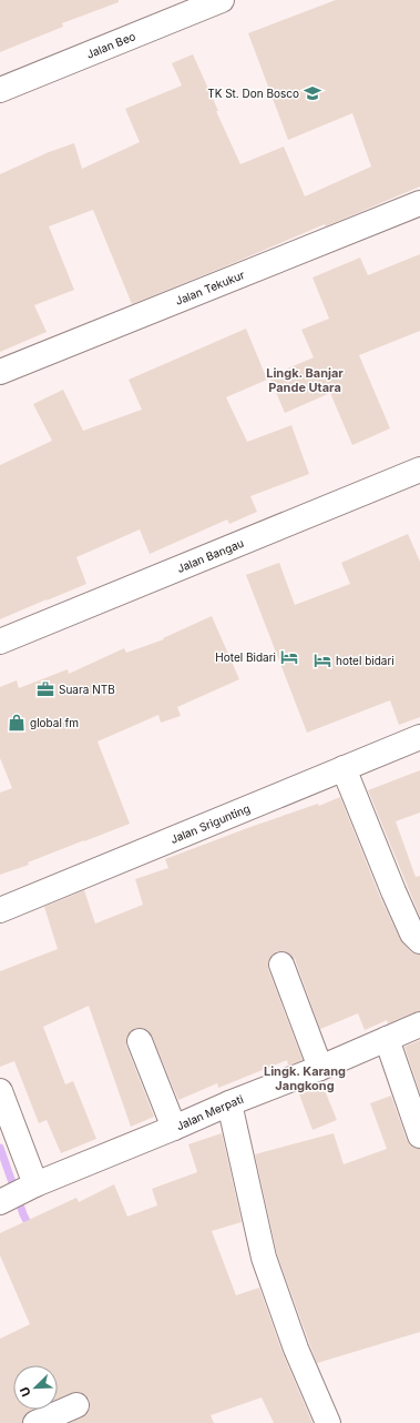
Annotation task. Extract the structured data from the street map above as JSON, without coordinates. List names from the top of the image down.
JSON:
{
  "streets": {
    "street": [
      "Jalan Beo",
      "Jalan Tekukur",
      "Jalan Bangau",
      "Jalan Srigunting",
      "Jalan Merpati"
    ]
  },
  "districts": ["Lingk. Banjar Pande Utara", "Lingk. Karang Jangkong"],
  "places": {
    "school or university": ["TK St. Don Bosco"],
    "hotel": ["Hotel Bidari", "hotel bidari"],
    "office": ["Suara NTB"],
    "shop": ["global fm"]
  },
  "north": "bottom left"
}
